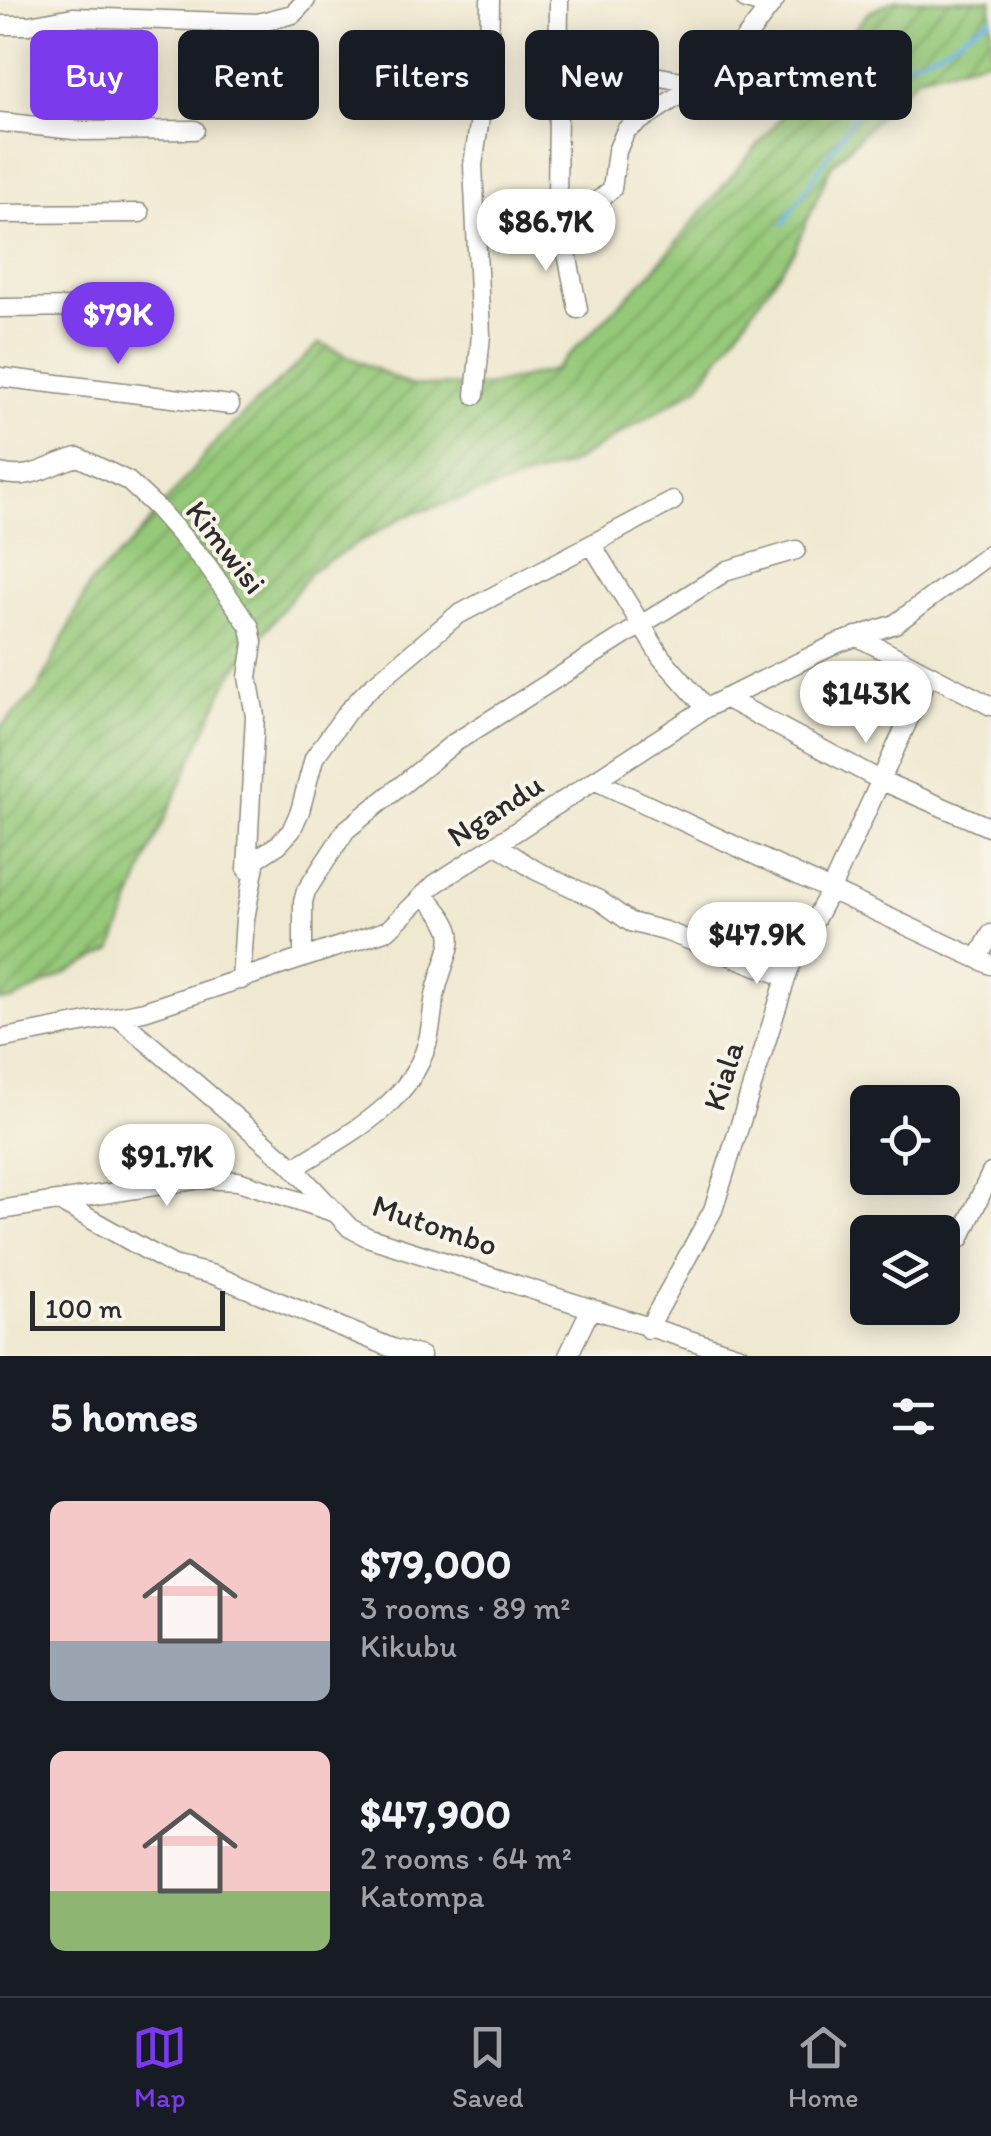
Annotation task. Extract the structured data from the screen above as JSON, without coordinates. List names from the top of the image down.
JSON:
{
  "streets": {
    "street": [
      "Kimwisi",
      "Ngandu",
      "Kiala",
      "Mutombo"
    ]
  },
  "crossings": [
    ["Ngandu", "Mutombo"],
    ["Kiala", "Mutombo"]
  ],
  "scale_bar": "100 m",
  "page": {
    "chip": [
      "Buy",
      "Rent",
      "Filters",
      "New",
      "Apartment"
    ],
    "price": [
      "$86.7K",
      "$79K",
      "$143K",
      "$47.9K",
      "$91.7K"
    ],
    "scale": "100 m",
    "heading": "5 homes",
    "list": [
      {
        "name": "$79,000",
        "note": "3 rooms · 89 m² · Kikubu"
      },
      {
        "name": "$47,900",
        "note": "2 rooms · 64 m² · Katompa"
      }
    ],
    "tabs": ["Map", "Saved", "Home"]
  }
}
